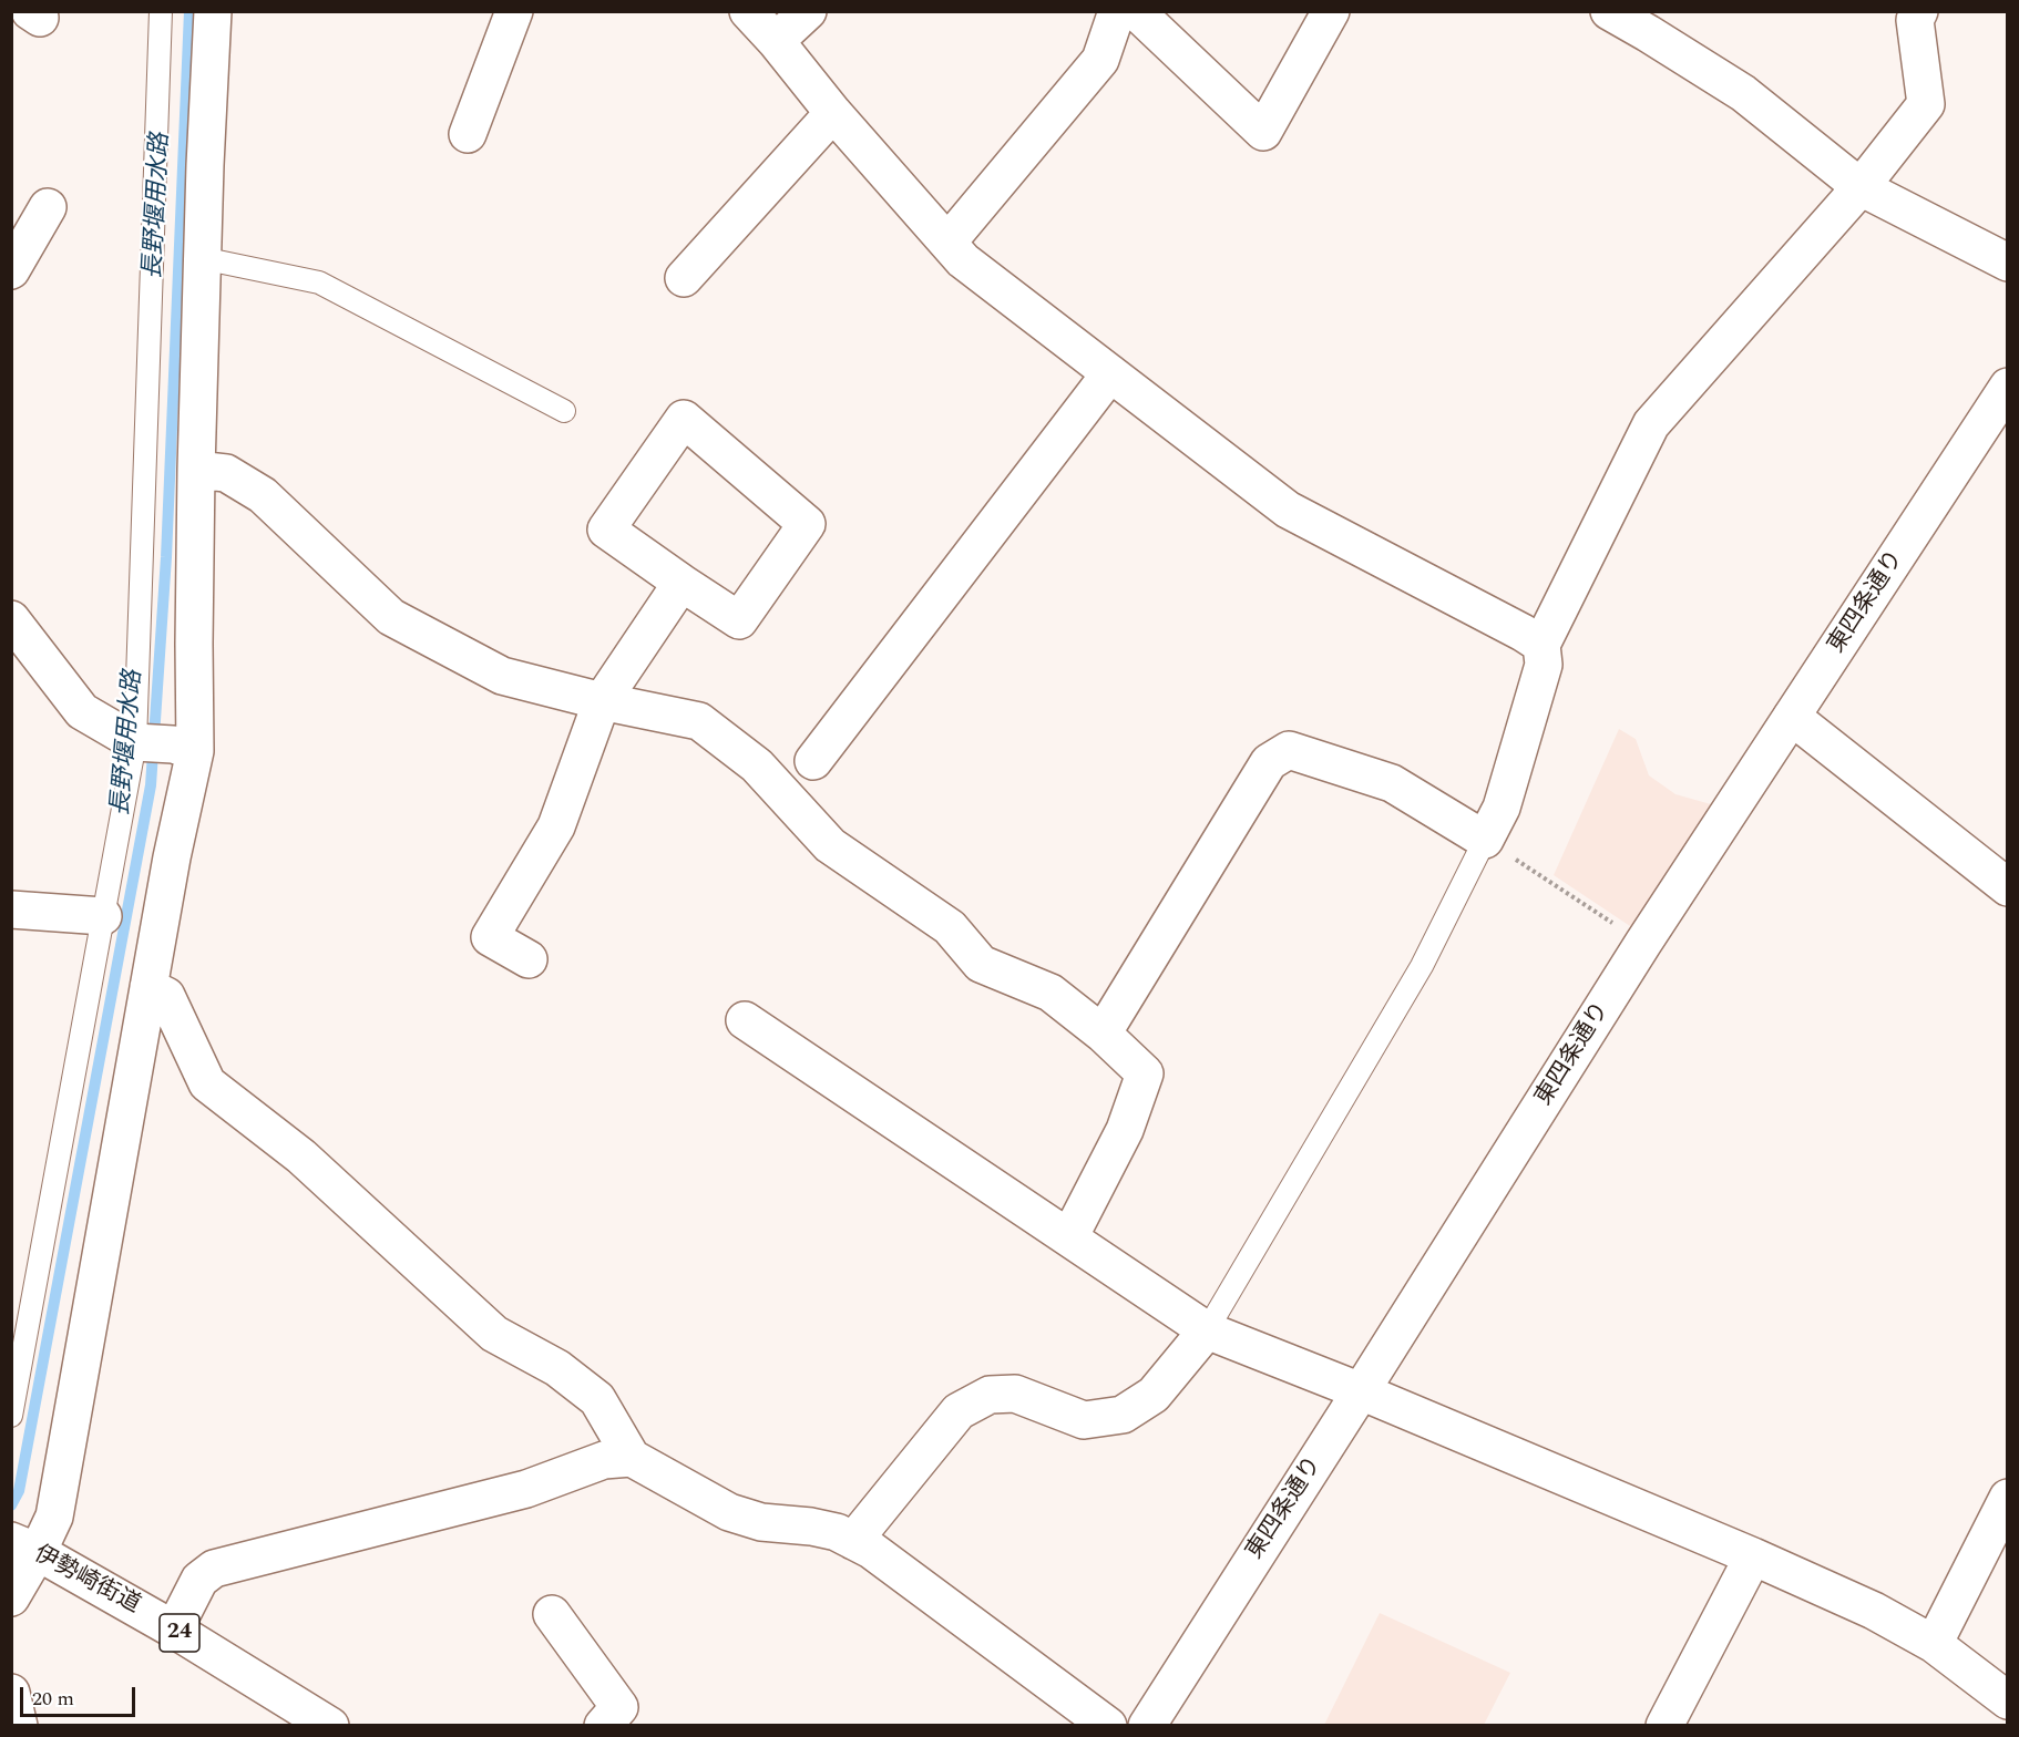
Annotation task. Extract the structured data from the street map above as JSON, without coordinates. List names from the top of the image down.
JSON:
{
  "streets": {
    "street": ["東四条通り", "伊勢崎街道", "24"]
  },
  "water": ["長野堰用水路"],
  "scale_bar": "20 m"
}
